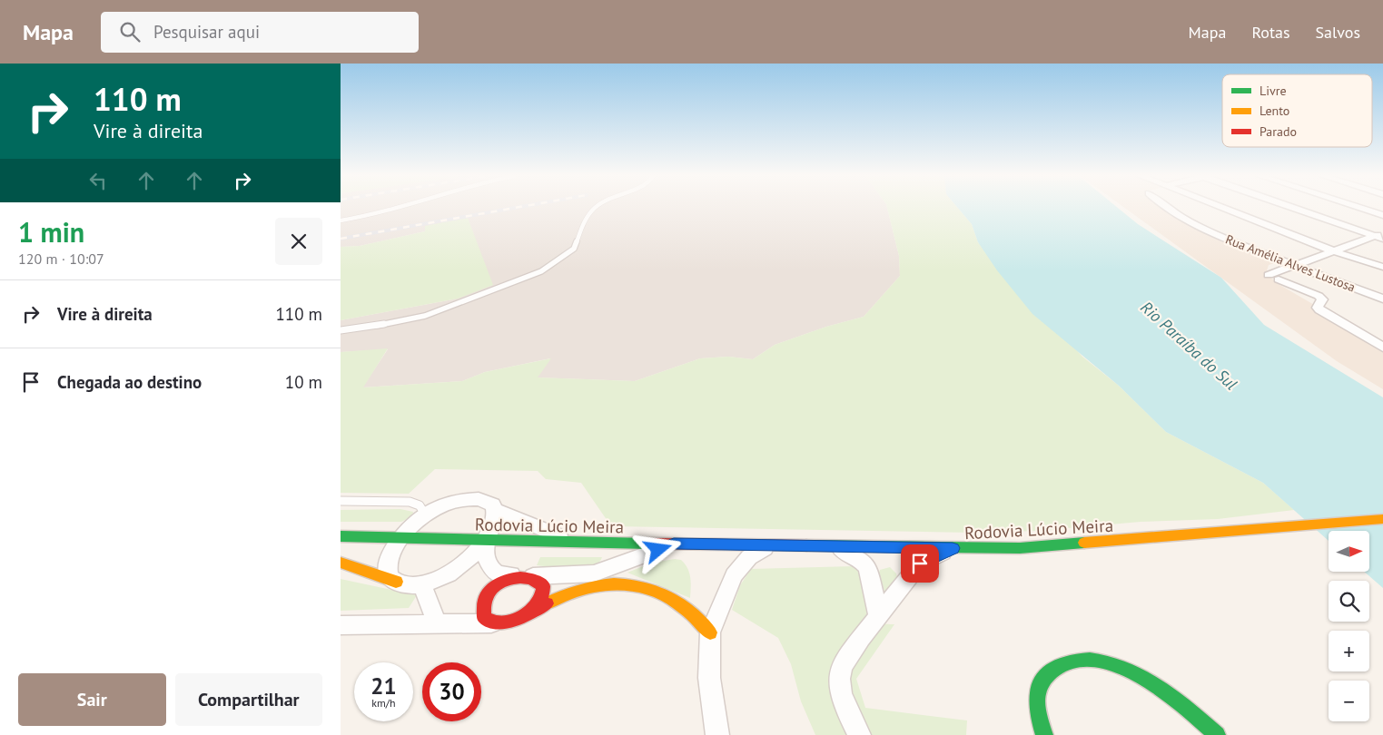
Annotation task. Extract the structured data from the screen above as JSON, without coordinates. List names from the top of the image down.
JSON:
{
  "streets": {
    "main road": ["Rodovia Lúcio Meira"],
    "street": ["Rua Amélia Alves Lustosa"]
  },
  "water": ["Rio Paraíba do Sul"],
  "legend": ["Livre", "Lento", "Parado"],
  "north": "right",
  "page": {
    "header": "Mapa",
    "search": "Pesquisar aqui",
    "nav": ["Mapa", "Rotas", "Salvos"],
    "turn": ["110 m", "Vire à direita"],
    "heading": ["1 min", "120 m · 10:07"],
    "list": [
      {
        "name": "Vire à direita",
        "value": "110 m"
      },
      {
        "name": "Chegada ao destino",
        "value": "10 m"
      }
    ],
    "map_buttons": ["+", "−"],
    "speed": "21 km/h",
    "limit": "30",
    "buttons": ["Sair", "Compartilhar"]
  }
}
